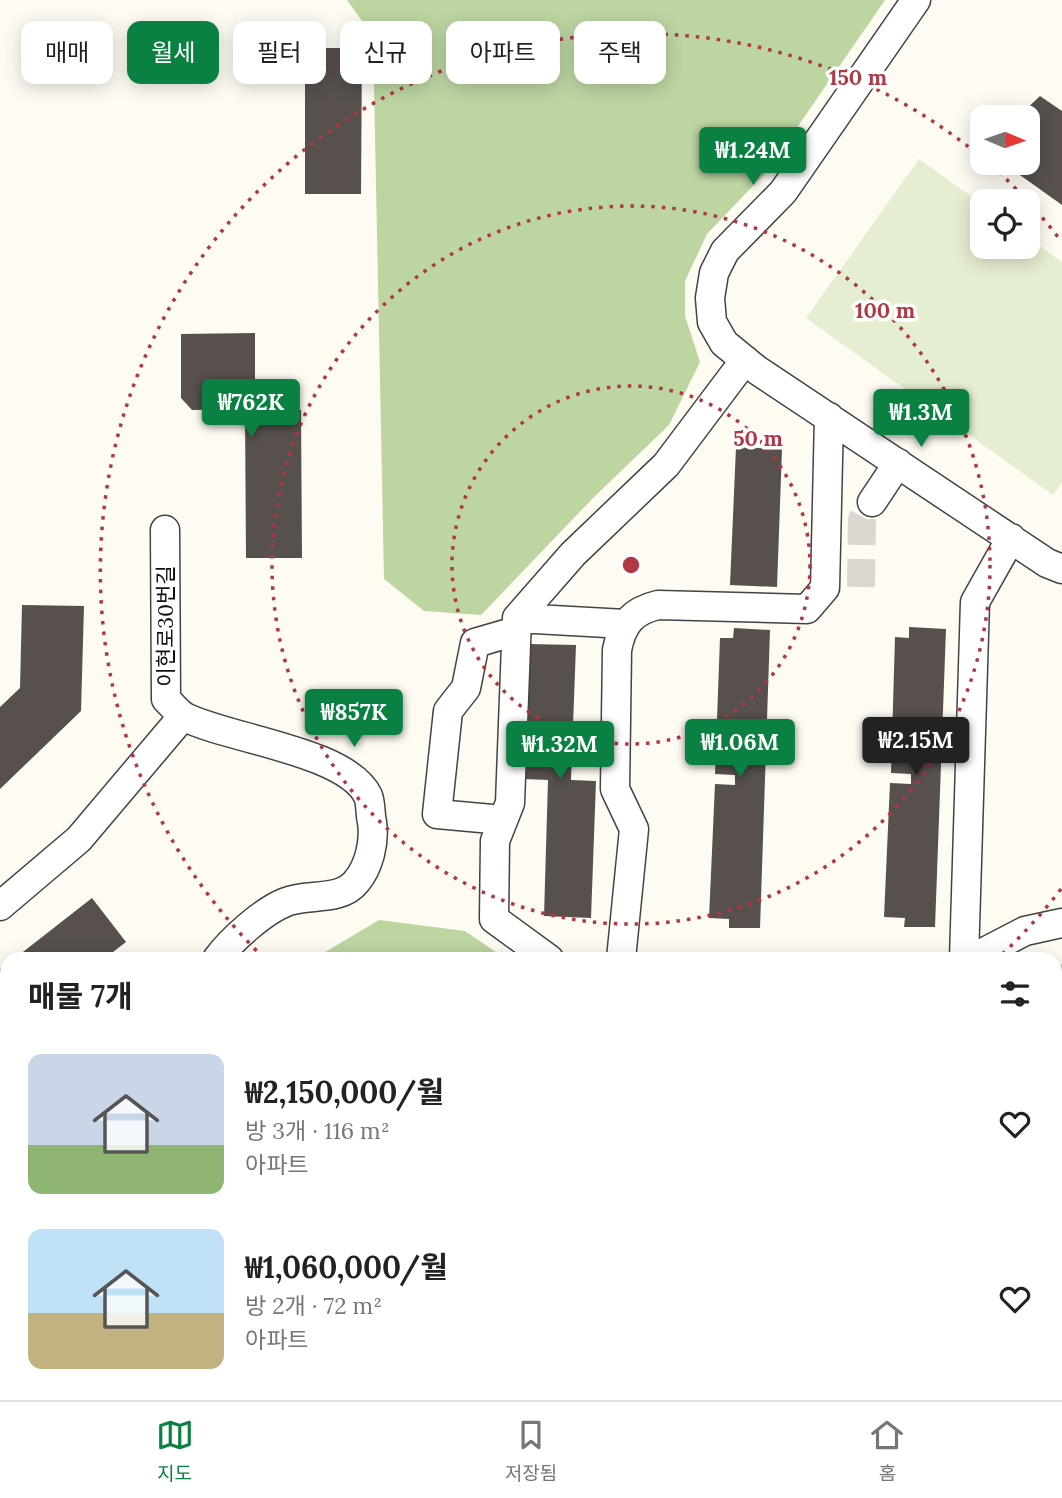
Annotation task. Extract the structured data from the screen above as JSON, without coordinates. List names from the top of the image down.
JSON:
{
  "streets": {
    "street": ["이현로30번길"]
  },
  "north": "right",
  "page": {
    "chip": [
      "매매",
      "월세",
      "필터",
      "신규",
      "아파트",
      "주택"
    ],
    "price": [
      "₩1.24M",
      "₩762K",
      "₩1.3M",
      "₩857K",
      "₩2.15M",
      "₩1.06M",
      "₩1.32M"
    ],
    "heading": "매물 7개",
    "list": [
      {
        "name": "₩2,150,000/월",
        "note": "방 3개 · 116 m² · 아파트"
      },
      {
        "name": "₩1,060,000/월",
        "note": "방 2개 · 72 m² · 아파트"
      }
    ],
    "tabs": ["지도", "저장됨", "홈"]
  },
  "rings": ["150 m", "100 m", "50 m"]
}
